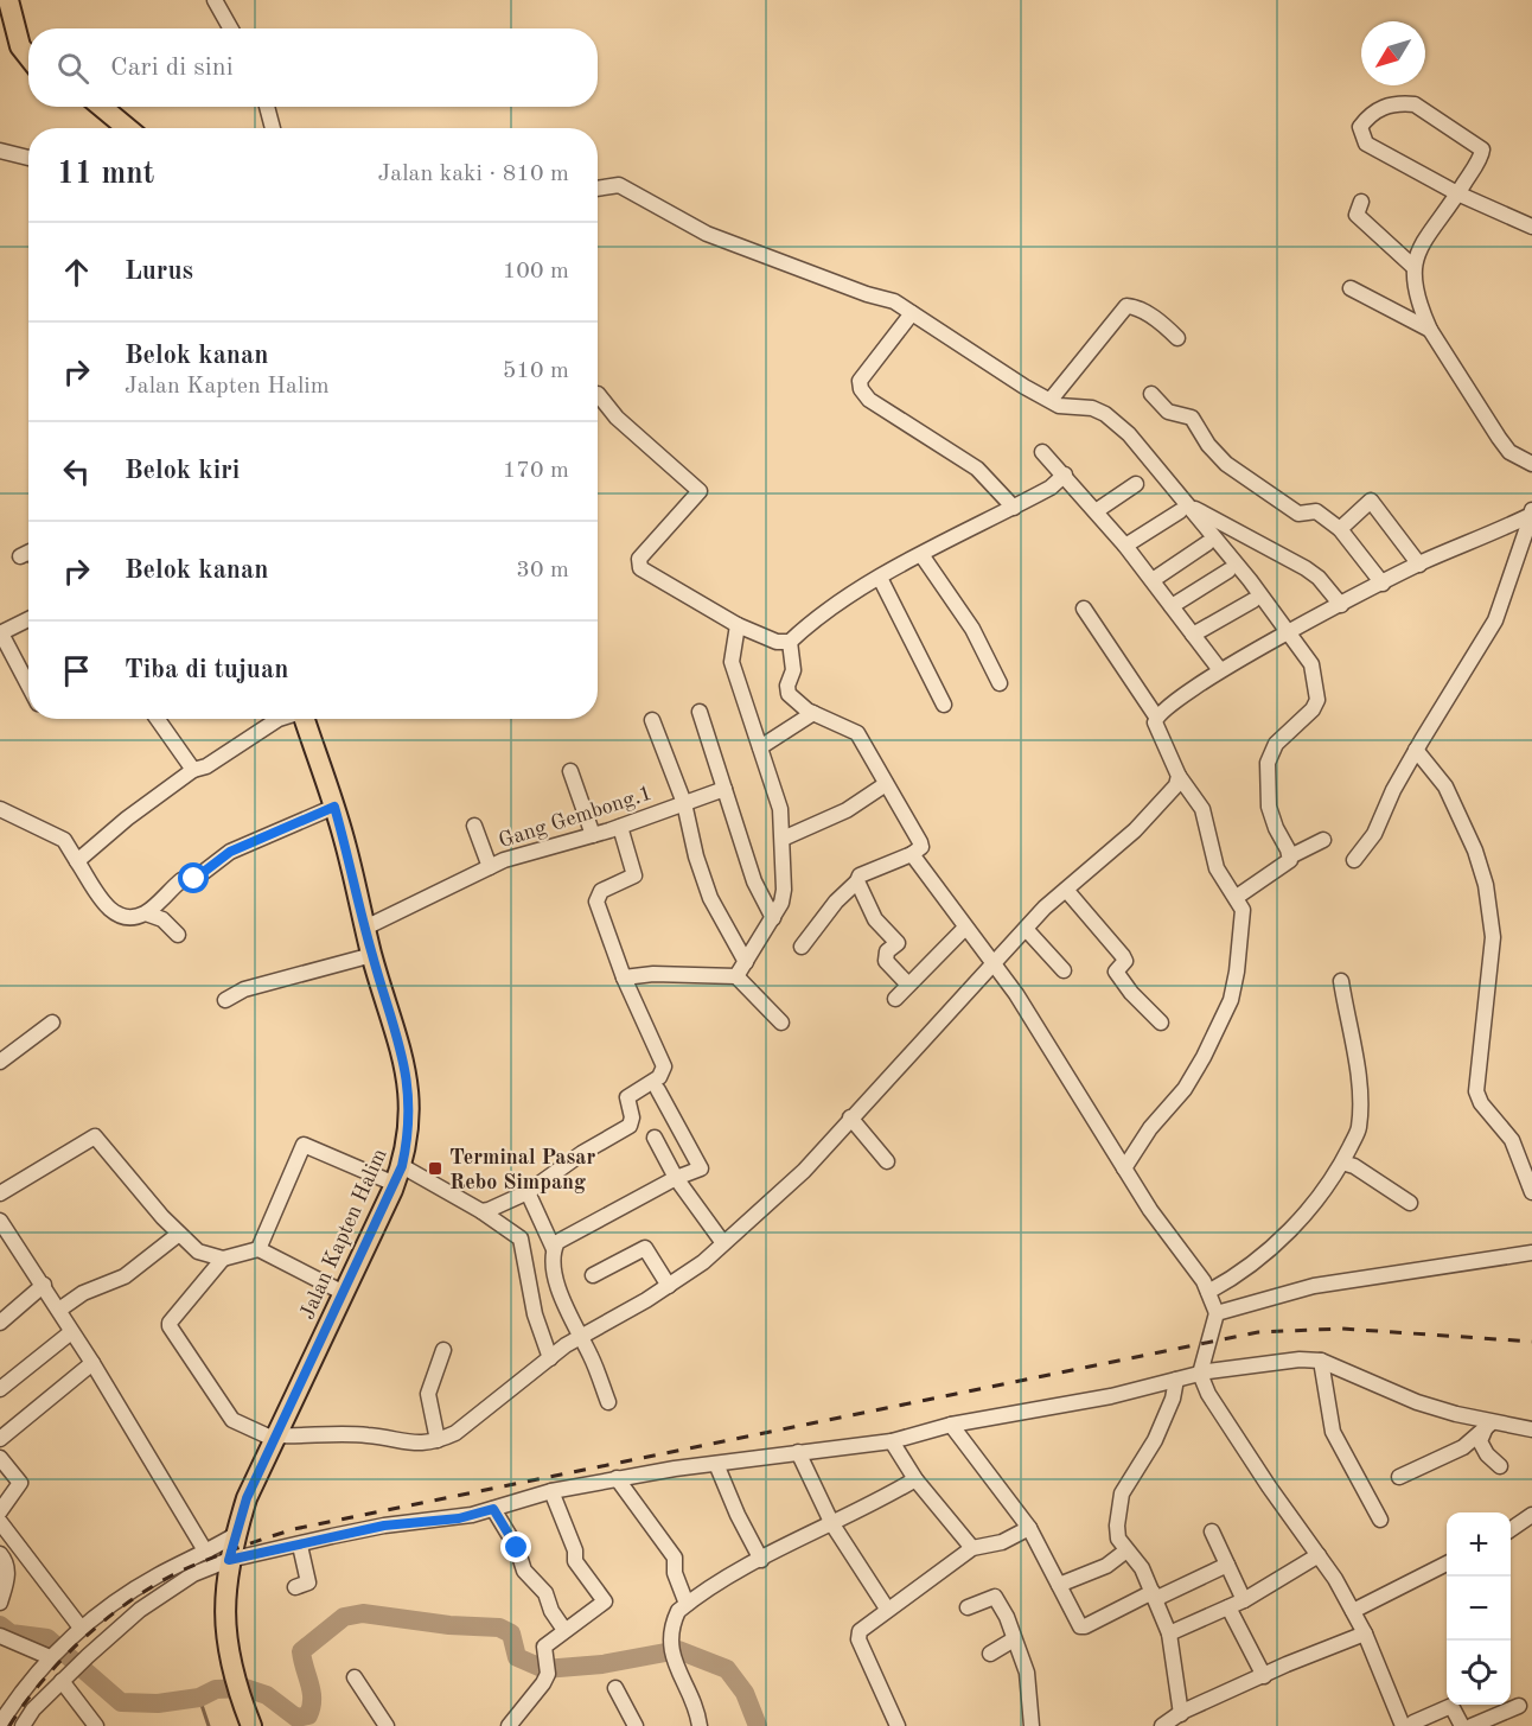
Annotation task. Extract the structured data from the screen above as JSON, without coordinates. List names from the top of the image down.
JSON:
{
  "streets": {
    "main road": ["Jalan Kapten Halim"],
    "street": ["Gang Gembong.1"]
  },
  "crossings": [
    ["Gang Gembong.1", "Jalan Kapten Halim"]
  ],
  "places": {
    "transit": ["Terminal Pasar Rebo Simpang"]
  },
  "north": "bottom left",
  "page": {
    "search": "Cari di sini",
    "heading": ["11 mnt", "Jalan kaki · 810 m"],
    "list": [
      ["Lurus", "100 m"],
      ["Belok kanan", "Jalan Kapten Halim", "510 m"],
      ["Belok kiri", "170 m"],
      ["Belok kanan", "30 m"],
      "Tiba di tujuan"
    ],
    "map_buttons": ["+", "−"]
  }
}
